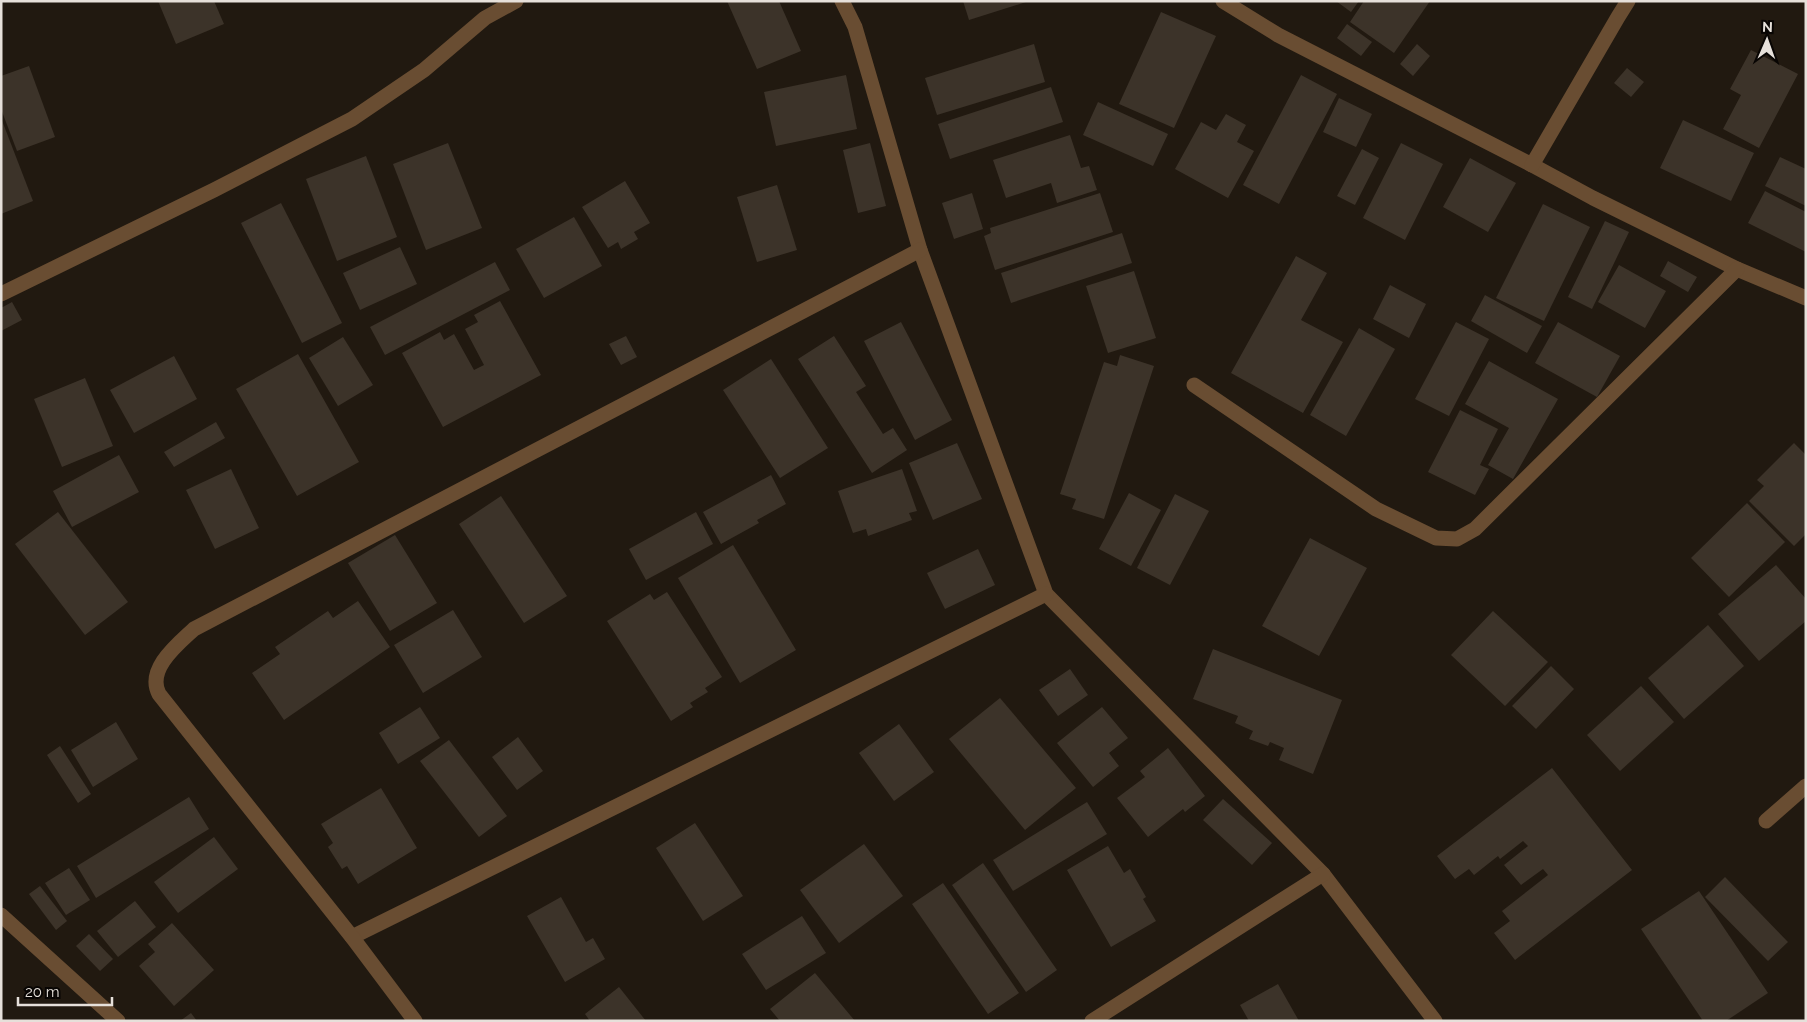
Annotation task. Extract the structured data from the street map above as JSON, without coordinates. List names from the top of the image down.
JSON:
{
  "scale_bar": "20 m",
  "north": "top"
}
